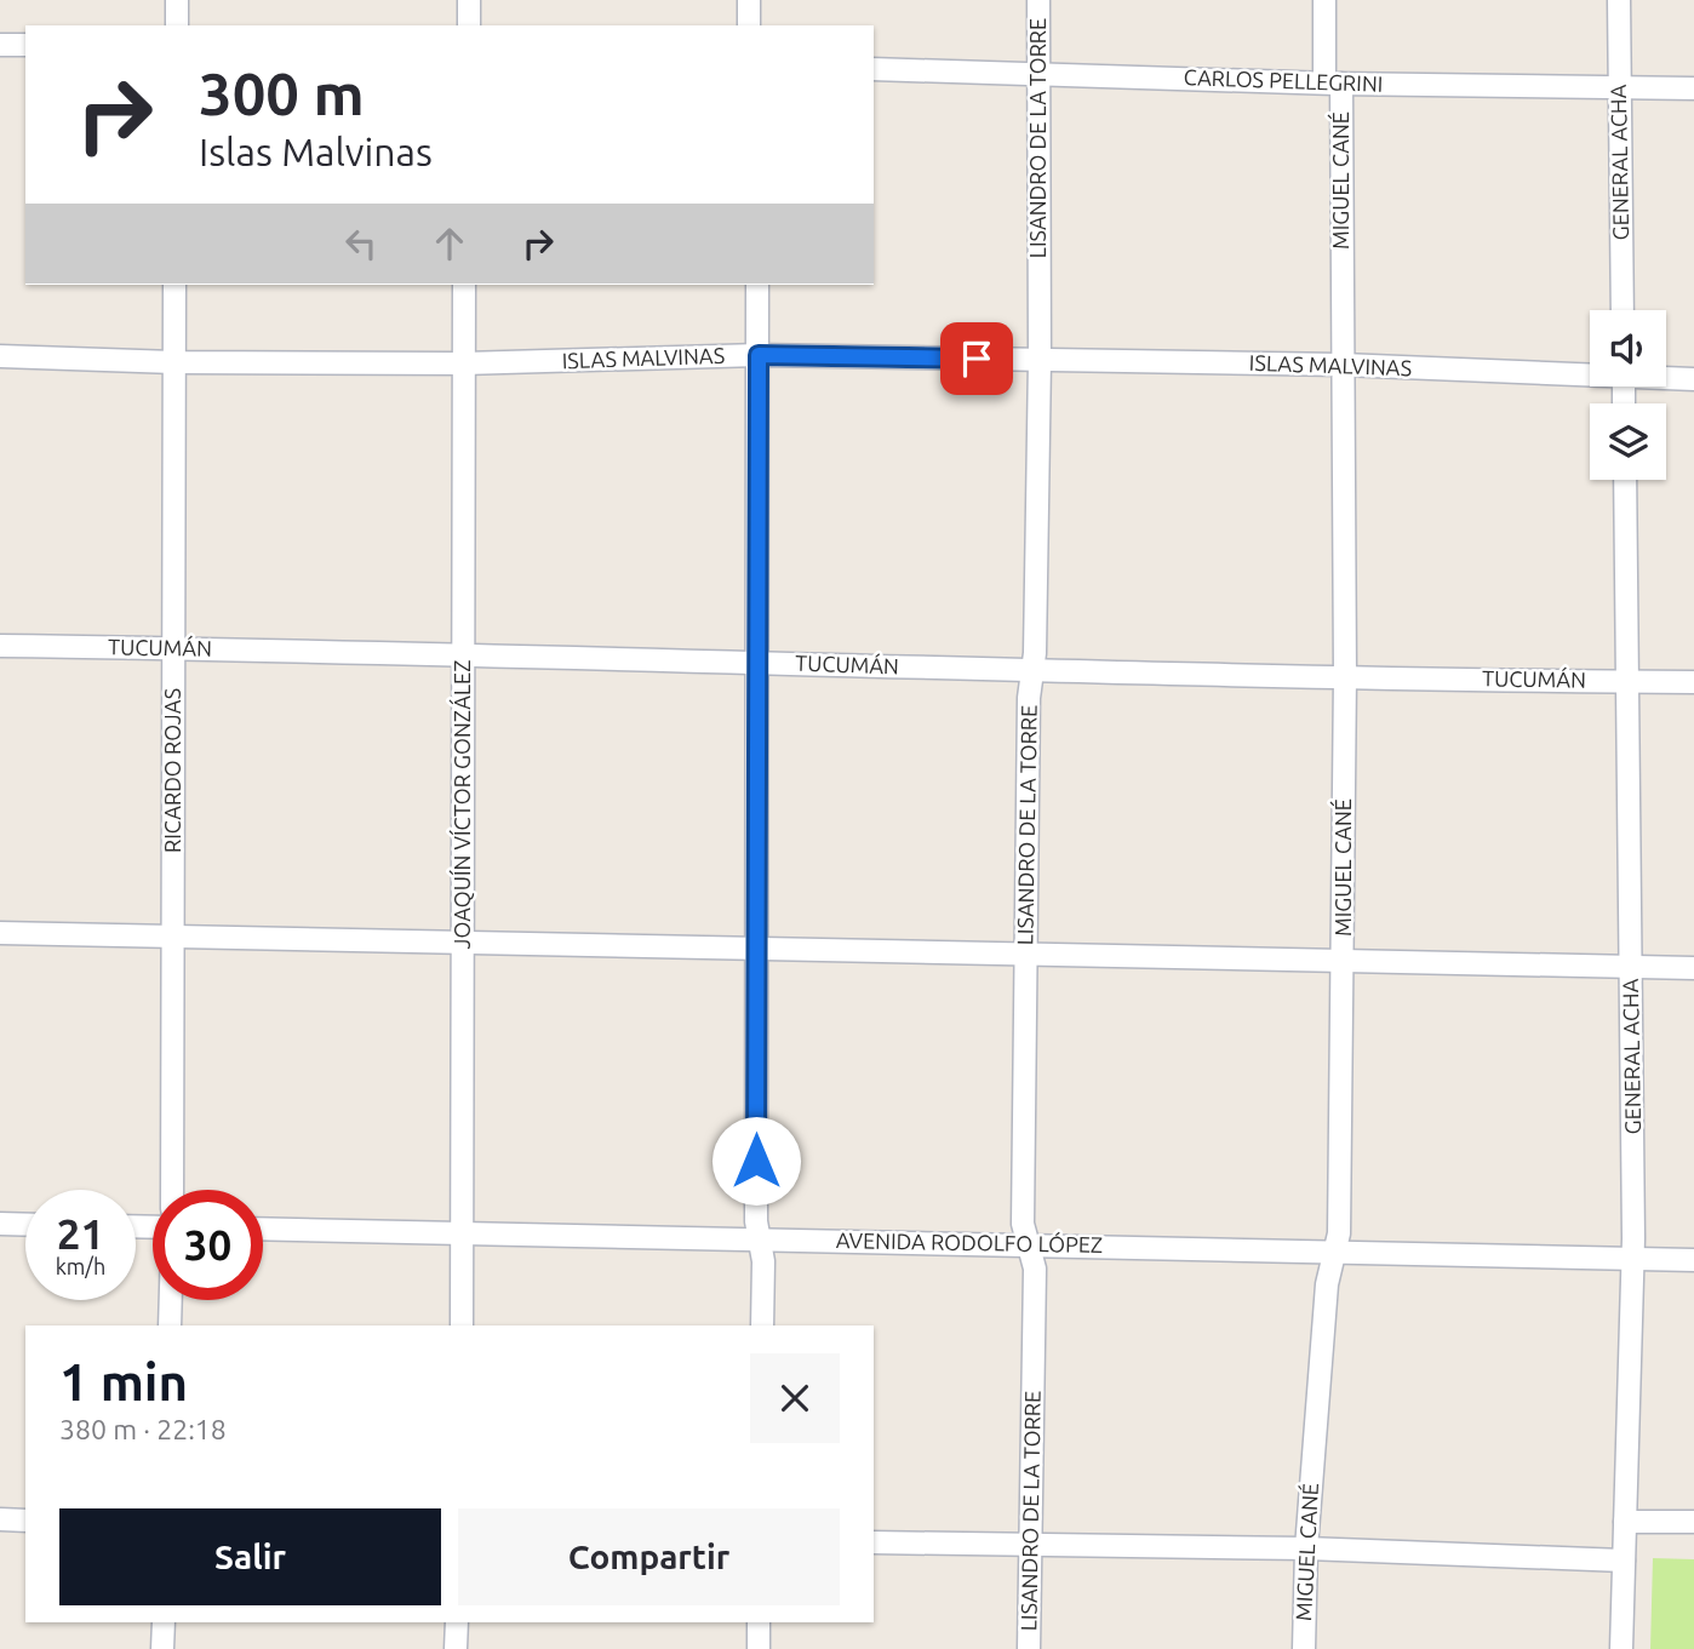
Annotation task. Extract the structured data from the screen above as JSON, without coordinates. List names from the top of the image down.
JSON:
{
  "streets": {
    "street": [
      "CARLOS PELLEGRINI",
      "LISANDRO DE LA TORRE",
      "GENERAL ACHA",
      "MIGUEL CANÉ",
      "ISLAS MALVINAS",
      "TUCUMÁN",
      "RICARDO ROJAS",
      "JOAQUÍN VÍCTOR GONZÁLEZ",
      "AVENIDA RODOLFO LÓPEZ"
    ]
  },
  "crossings": [
    ["CARLOS PELLEGRINI", "LISANDRO DE LA TORRE"],
    ["CARLOS PELLEGRINI", "GENERAL ACHA"],
    ["CARLOS PELLEGRINI", "MIGUEL CANÉ"],
    ["LISANDRO DE LA TORRE", "ISLAS MALVINAS"],
    ["LISANDRO DE LA TORRE", "TUCUMÁN"],
    ["LISANDRO DE LA TORRE", "AVENIDA RODOLFO LÓPEZ"],
    ["GENERAL ACHA", "TUCUMÁN"],
    ["GENERAL ACHA", "AVENIDA RODOLFO LÓPEZ"],
    ["MIGUEL CANÉ", "ISLAS MALVINAS"],
    ["MIGUEL CANÉ", "TUCUMÁN"],
    ["MIGUEL CANÉ", "AVENIDA RODOLFO LÓPEZ"],
    ["ISLAS MALVINAS", "RICARDO ROJAS"],
    ["ISLAS MALVINAS", "JOAQUÍN VÍCTOR GONZÁLEZ"],
    ["TUCUMÁN", "RICARDO ROJAS"],
    ["TUCUMÁN", "JOAQUÍN VÍCTOR GONZÁLEZ"],
    ["JOAQUÍN VÍCTOR GONZÁLEZ", "AVENIDA RODOLFO LÓPEZ"]
  ],
  "page": {
    "turn": ["300 m", "Islas Malvinas"],
    "speed": "21 km/h",
    "limit": "30",
    "heading": ["1 min", "380 m · 22:18"],
    "buttons": ["Salir", "Compartir"]
  }
}
